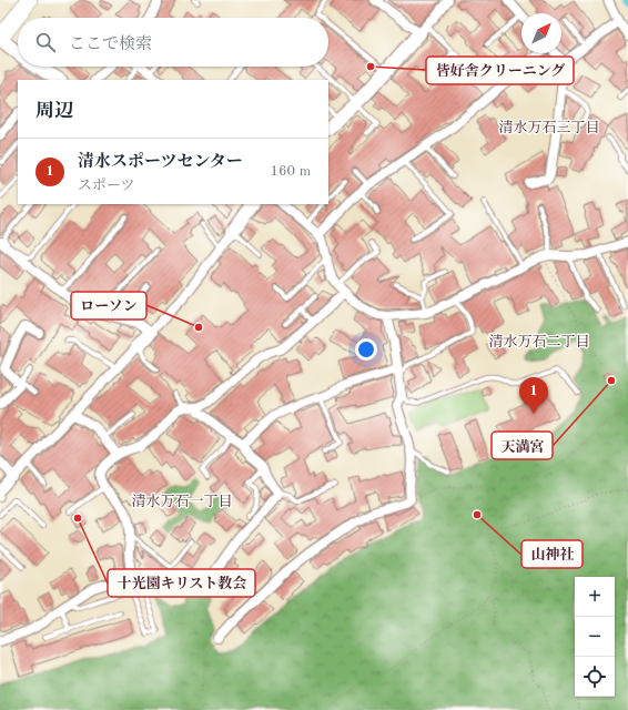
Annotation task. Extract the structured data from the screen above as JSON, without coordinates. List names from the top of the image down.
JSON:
{
  "districts": ["清水万石三丁目", "清水万石二丁目", "清水万石一丁目"],
  "places": [
    "皆好舎クリーニング",
    "ローソン",
    "天満宮",
    "山神社",
    "十光園キリスト教会"
  ],
  "north": "top right",
  "page": {
    "search": "ここで検索",
    "heading": "周辺",
    "list": [
      {
        "mark": "1",
        "name": "清水スポーツセンター",
        "note": "スポーツ",
        "value": "160 m"
      }
    ],
    "pins": "1",
    "map_buttons": ["+", "−"]
  }
}
